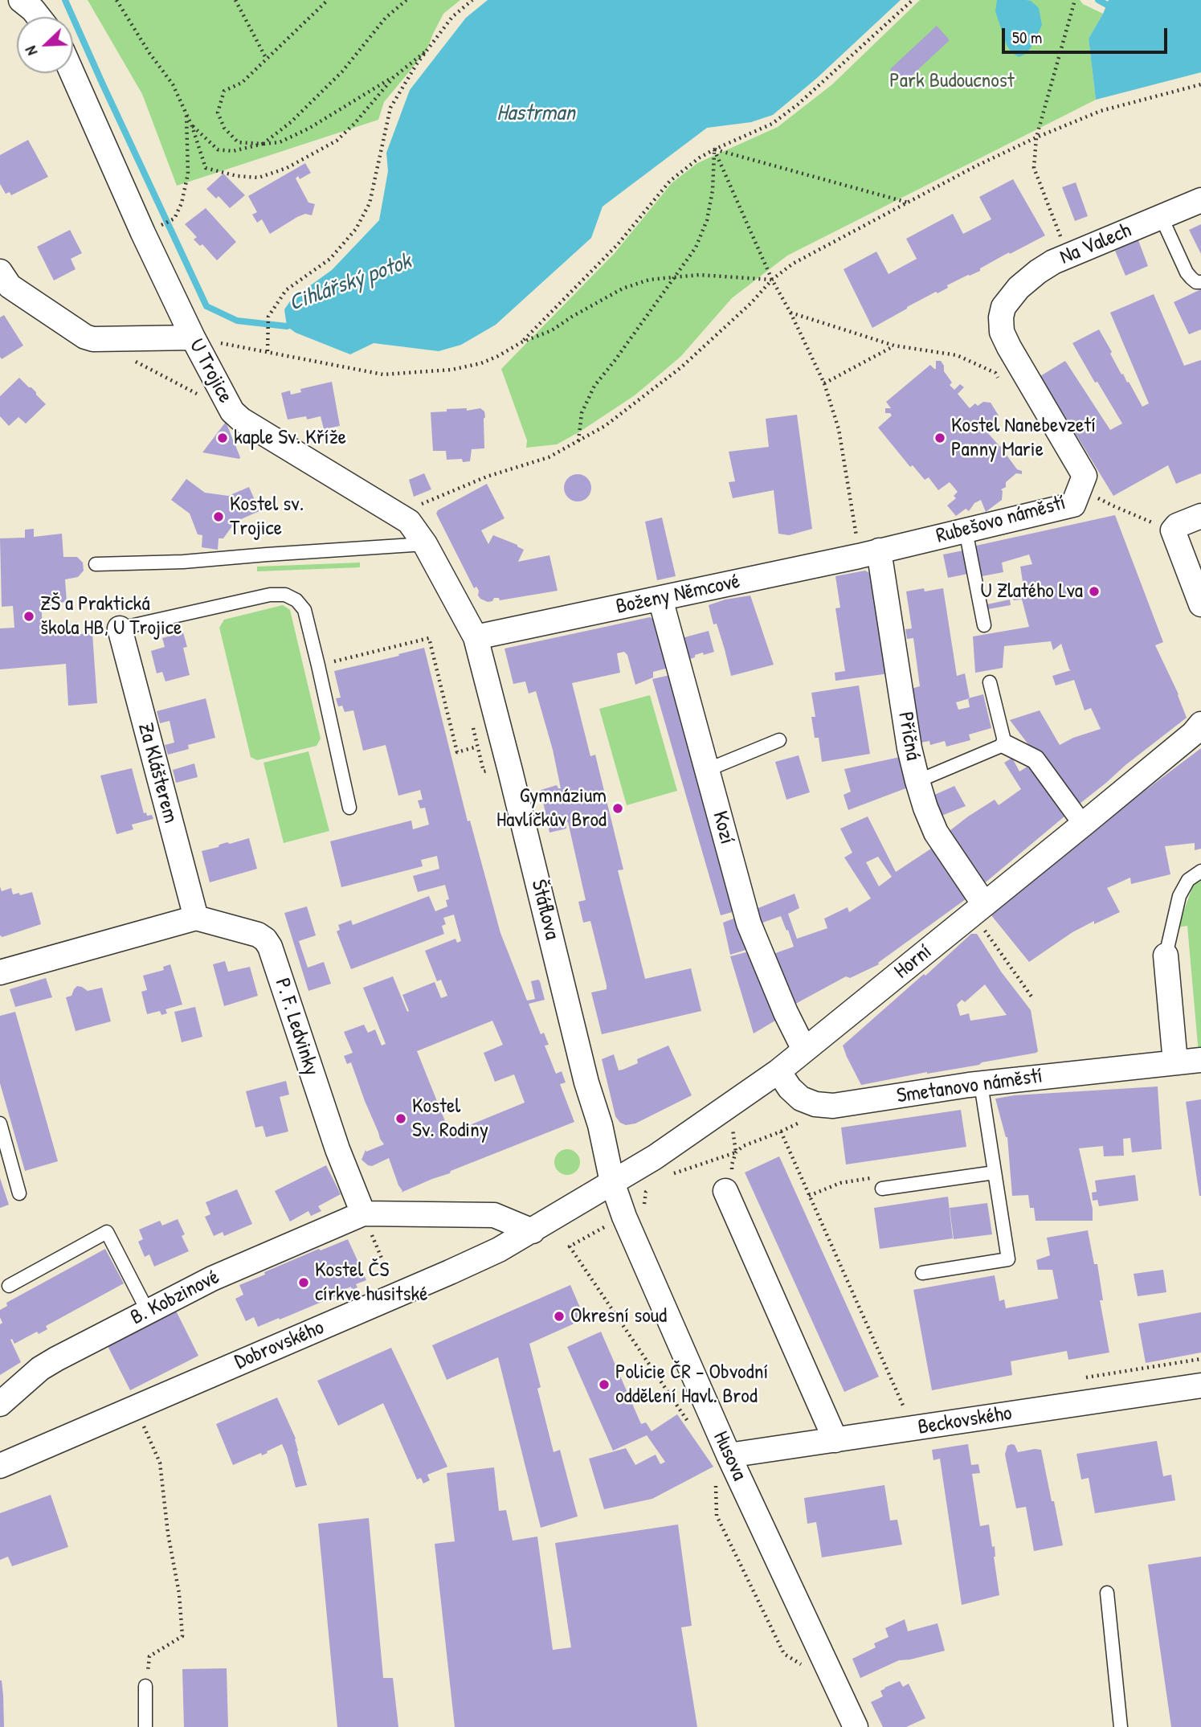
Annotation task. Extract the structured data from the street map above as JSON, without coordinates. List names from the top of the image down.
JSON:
{
  "streets": {
    "street": [
      "Na Valech",
      "U Trojice",
      "Rubešovo náměstí",
      "Boženy Němcové",
      "Příčná",
      "Za Klášterem",
      "Kozí",
      "Štáflova",
      "Horní",
      "P. F. Ledvinky",
      "Smetanovo náměstí",
      "B. Kobzinové",
      "Dobrovského",
      "Beckovského",
      "Husova"
    ]
  },
  "crossings": [
    ["Na Valech", "Rubešovo náměstí"],
    ["U Trojice", "Boženy Němcové"],
    ["U Trojice", "Štáflova"],
    ["Rubešovo náměstí", "Boženy Němcové"],
    ["Rubešovo náměstí", "Příčná"],
    ["Boženy Němcové", "Příčná"],
    ["Boženy Němcové", "Kozí"],
    ["Boženy Němcové", "Štáflova"],
    ["Příčná", "Horní"],
    ["Za Klášterem", "P. F. Ledvinky"],
    ["Kozí", "Horní"],
    ["Štáflova", "Horní"],
    ["Štáflova", "Dobrovského"],
    ["Štáflova", "Husova"],
    ["Horní", "Smetanovo náměstí"],
    ["Horní", "Dobrovského"],
    ["Horní", "Husova"],
    ["P. F. Ledvinky", "B. Kobzinové"],
    ["Dobrovského", "Husova"],
    ["Beckovského", "Husova"]
  ],
  "water": ["Hastrman", "Cihlářský potok"],
  "parks": ["Park Budoucnost"],
  "places": [
    "kaple Sv. Kříže",
    "Kostel Nanebevzetí Panny Marie",
    "Kostel sv. Trojice",
    "U Zlatého Lva",
    "ZŠ a Praktická škola HB, U Trojice",
    "Gymnázium Havlíčkův Brod",
    "Kostel Sv. Rodiny",
    "Kostel ČS církve husitské",
    "Okresní soud",
    "Policie ČR - Obvodní oddělení Havl. Brod"
  ],
  "scale_bar": "50 m",
  "north": "bottom left"
}
